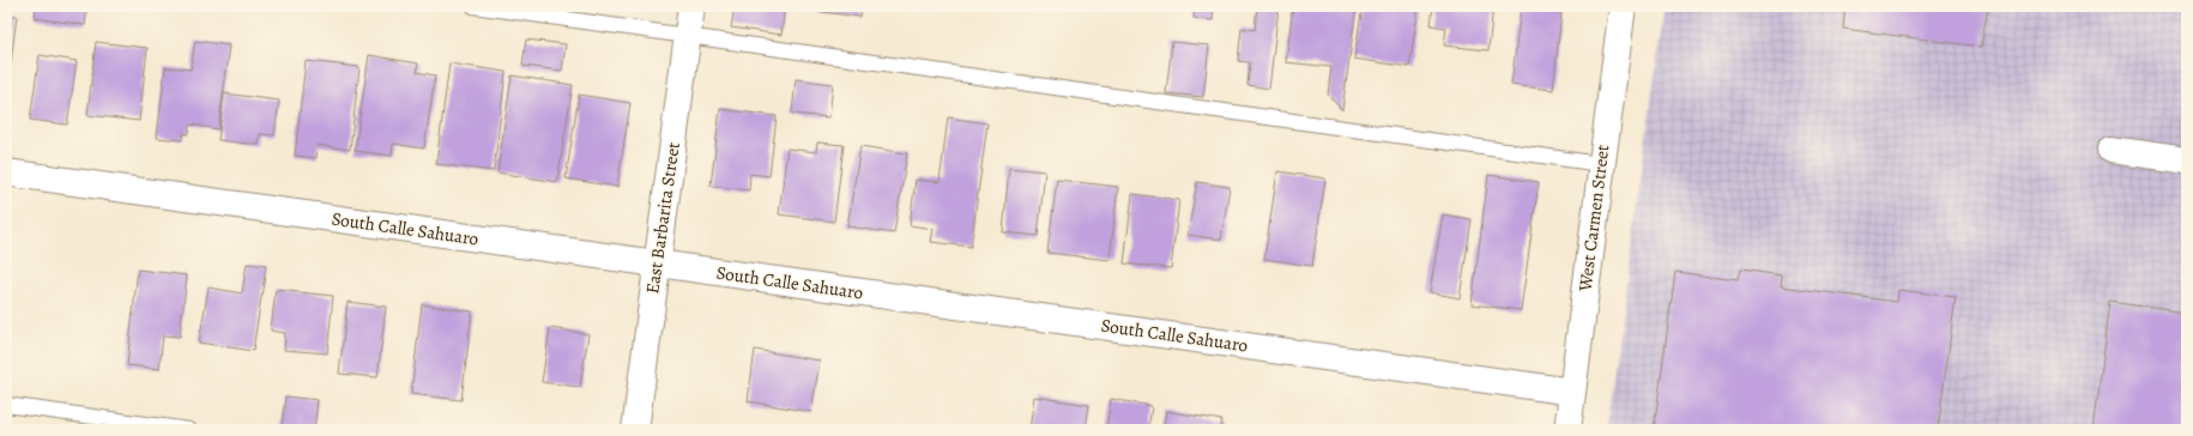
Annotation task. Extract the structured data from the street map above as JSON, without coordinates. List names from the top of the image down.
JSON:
{
  "streets": {
    "street": ["East Barbarita Street", "West Carmen Street", "South Calle Sahuaro"]
  },
  "crossings": [
    ["East Barbarita Street", "South Calle Sahuaro"],
    ["West Carmen Street", "South Calle Sahuaro"]
  ]
}
